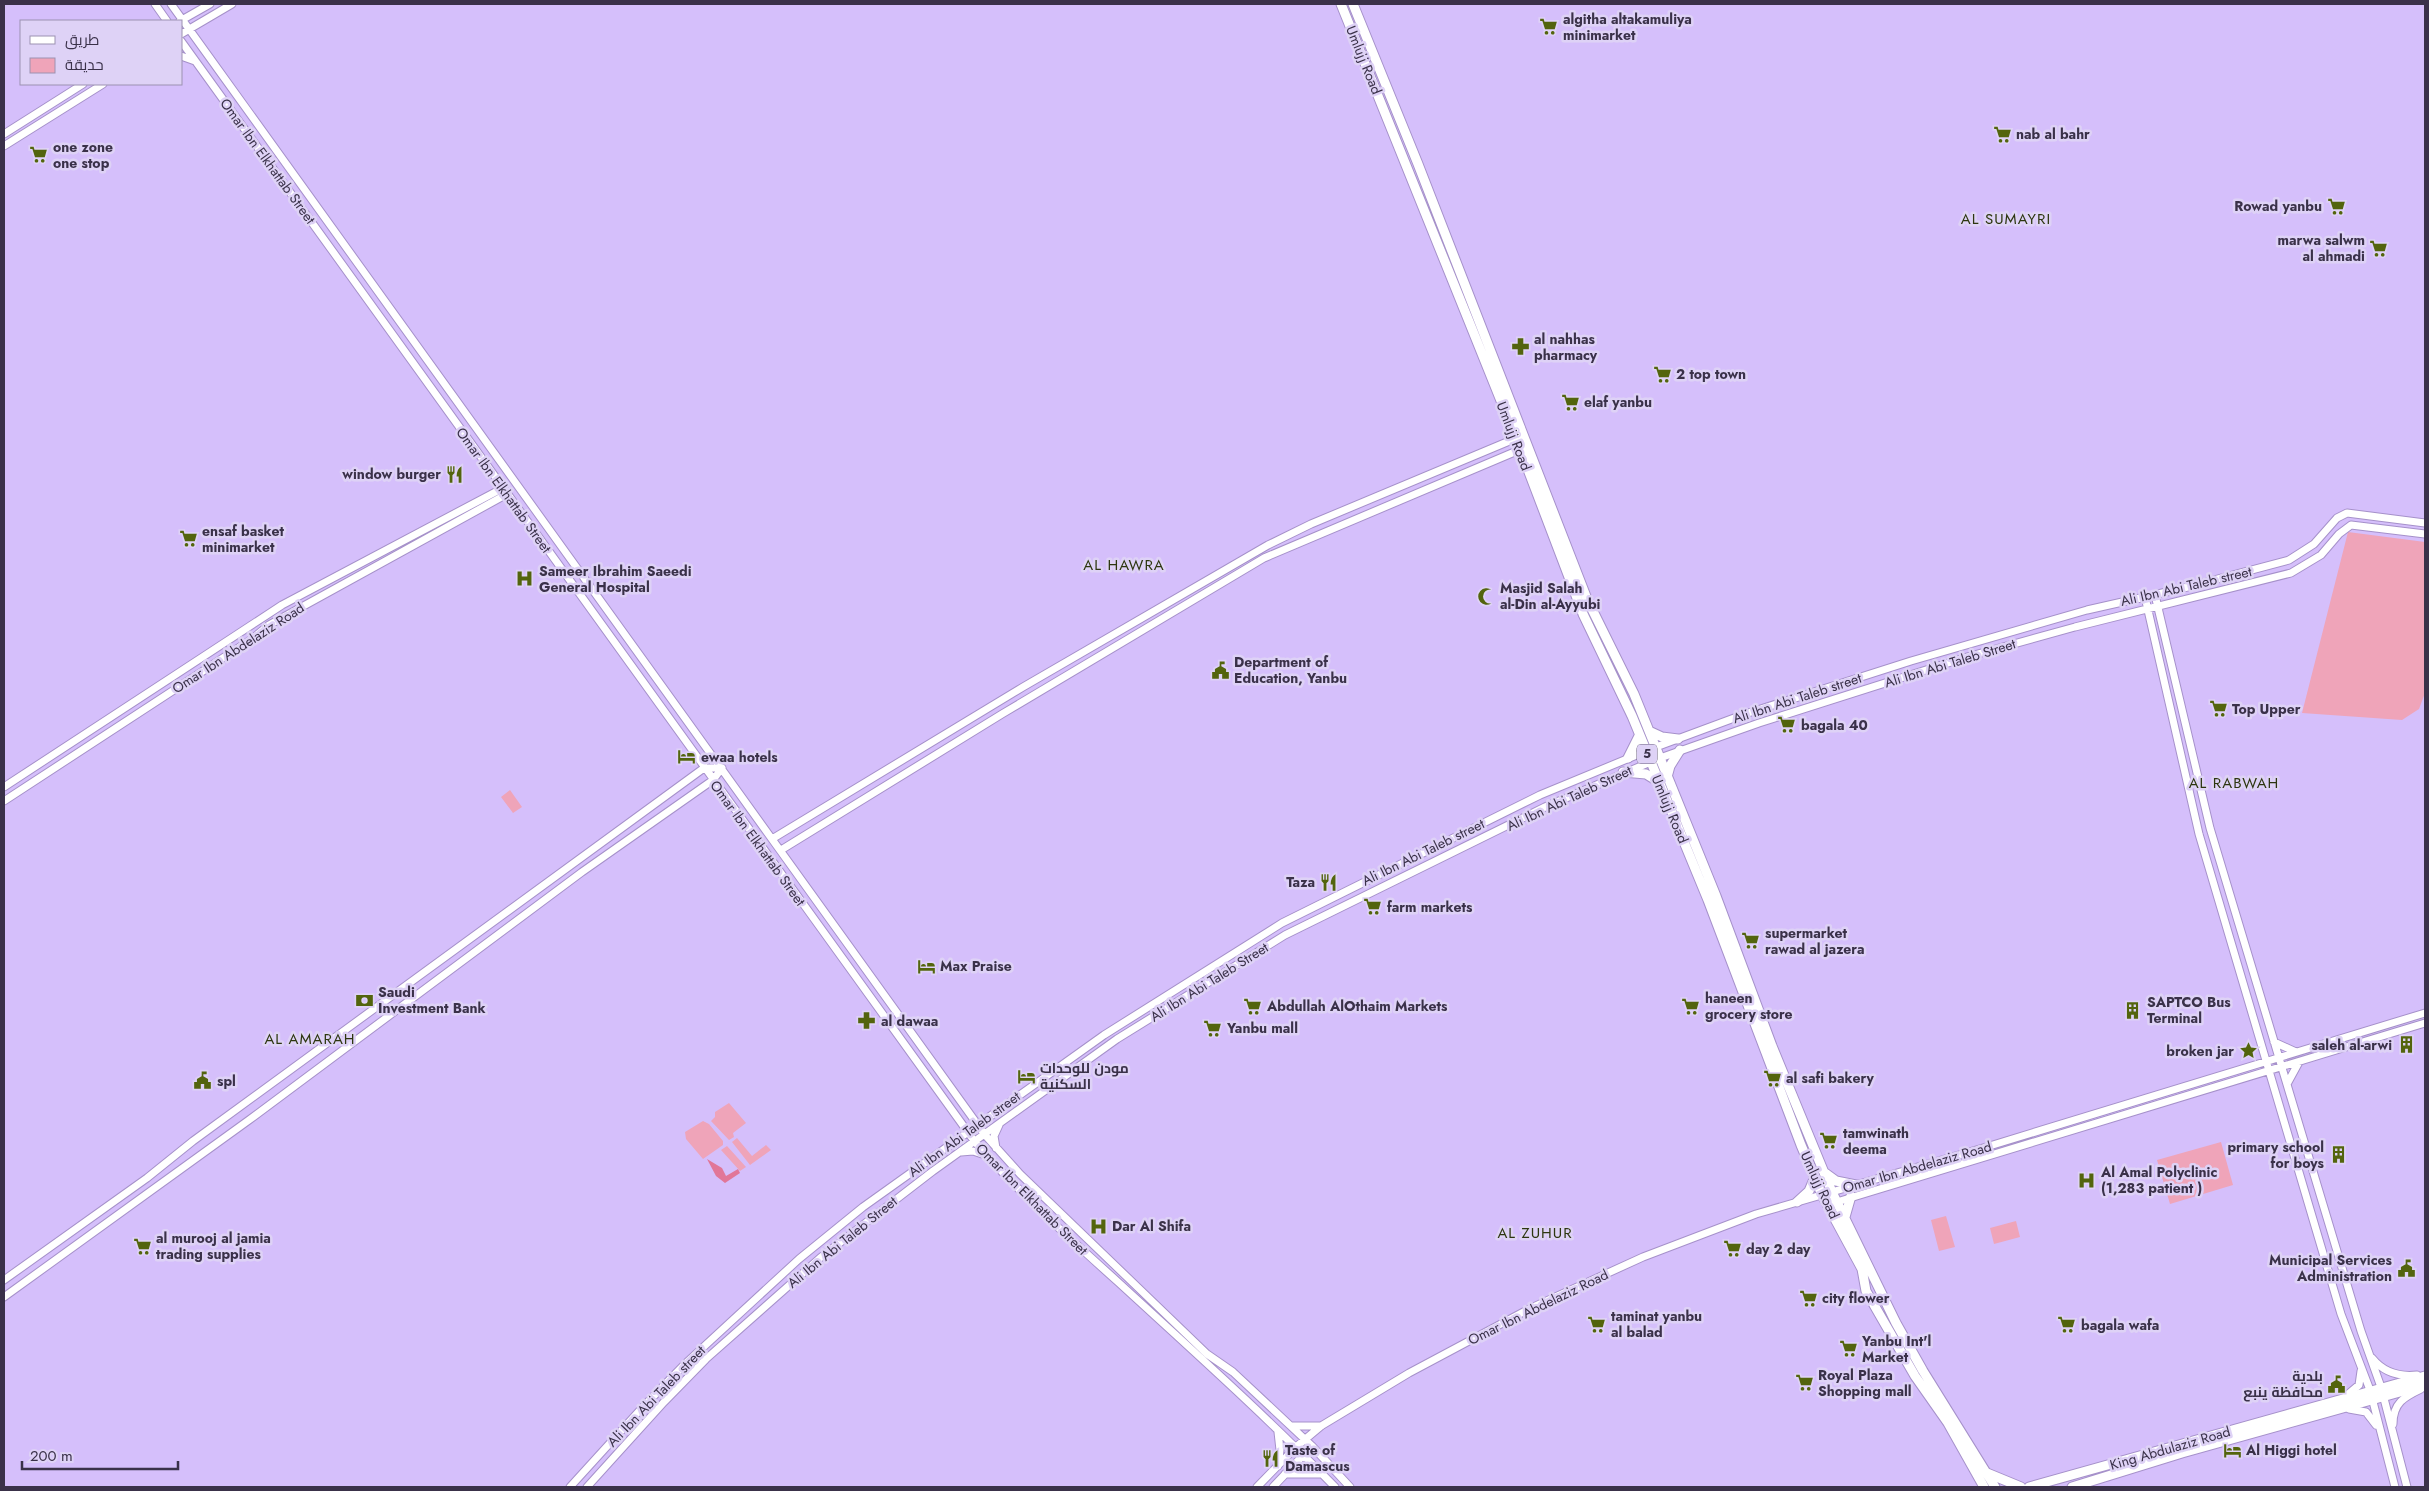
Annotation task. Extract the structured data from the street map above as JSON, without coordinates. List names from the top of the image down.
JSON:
{
  "streets": {
    "highway": ["Umlujj Road", "5", "King Abdulaziz Road"],
    "main road": [
      "Omar Ibn Elkhattab Street",
      "Ali Ibn Abi Taleb street",
      "Omar Ibn Abdelaziz Road",
      "Ali Ibn Abi Taleb Street"
    ]
  },
  "crossings": [
    ["Umlujj Road", "Ali Ibn Abi Taleb street"],
    ["Umlujj Road", "Omar Ibn Abdelaziz Road"],
    ["Umlujj Road", "Ali Ibn Abi Taleb Street"],
    ["Omar Ibn Elkhattab Street", "Ali Ibn Abi Taleb street"],
    ["Omar Ibn Elkhattab Street", "Omar Ibn Abdelaziz Road"],
    ["Omar Ibn Elkhattab Street", "Ali Ibn Abi Taleb Street"]
  ],
  "districts": [
    "AL SUMAYRI",
    "AL HAWRA",
    "AL RABWAH",
    "AL AMARAH",
    "AL ZUHUR"
  ],
  "places": {
    "supermarket": [
      "algitha altakamuliya minimarket",
      "nab al bahr",
      "one zone one stop",
      "Rowad yanbu",
      "marwa salwm al ahmadi",
      "2 top town",
      "elaf yanbu",
      "ensaf basket minimarket",
      "Top Upper",
      "bagala 40",
      "farm markets",
      "supermarket rawad al jazera",
      "Abdullah AlOthaim Markets",
      "haneen grocery store",
      "Yanbu mall",
      "al safi bakery",
      "tamwinath deema",
      "al murooj al jamia trading supplies",
      "day 2 day",
      "city flower",
      "taminat yanbu al balad",
      "bagala wafa",
      "Yanbu Int'l Market",
      "Royal Plaza Shopping mall"
    ],
    "pharmacy": ["al nahhas pharmacy", "al dawaa"],
    "restaurant": ["window burger", "Taza", "Taste of Damascus"],
    "hospital": ["Sameer Ibrahim Saeedi General Hospital", "Al Amal Polyclinic (1,283 patient )", "Dar Al Shifa"],
    "mosque": ["Masjid Salah al-Din al-Ayyubi"],
    "public building": [
      "Department of Education, Yanbu",
      "spl",
      "Municipal Services Administration",
      "بلدية محافظة ينبع"
    ],
    "hotel": [
      "ewaa hotels",
      "Max Praise",
      "مودن للوحدات السكنية",
      "Al Higgi hotel"
    ],
    "bank": ["Saudi Investment Bank"],
    "building": ["SAPTCO Bus Terminal", "saleh al-arwi", "primary school for boys"],
    "place": ["broken jar"]
  },
  "legend": ["طريق", "حديقة"],
  "scale_bar": "200 m"
}
